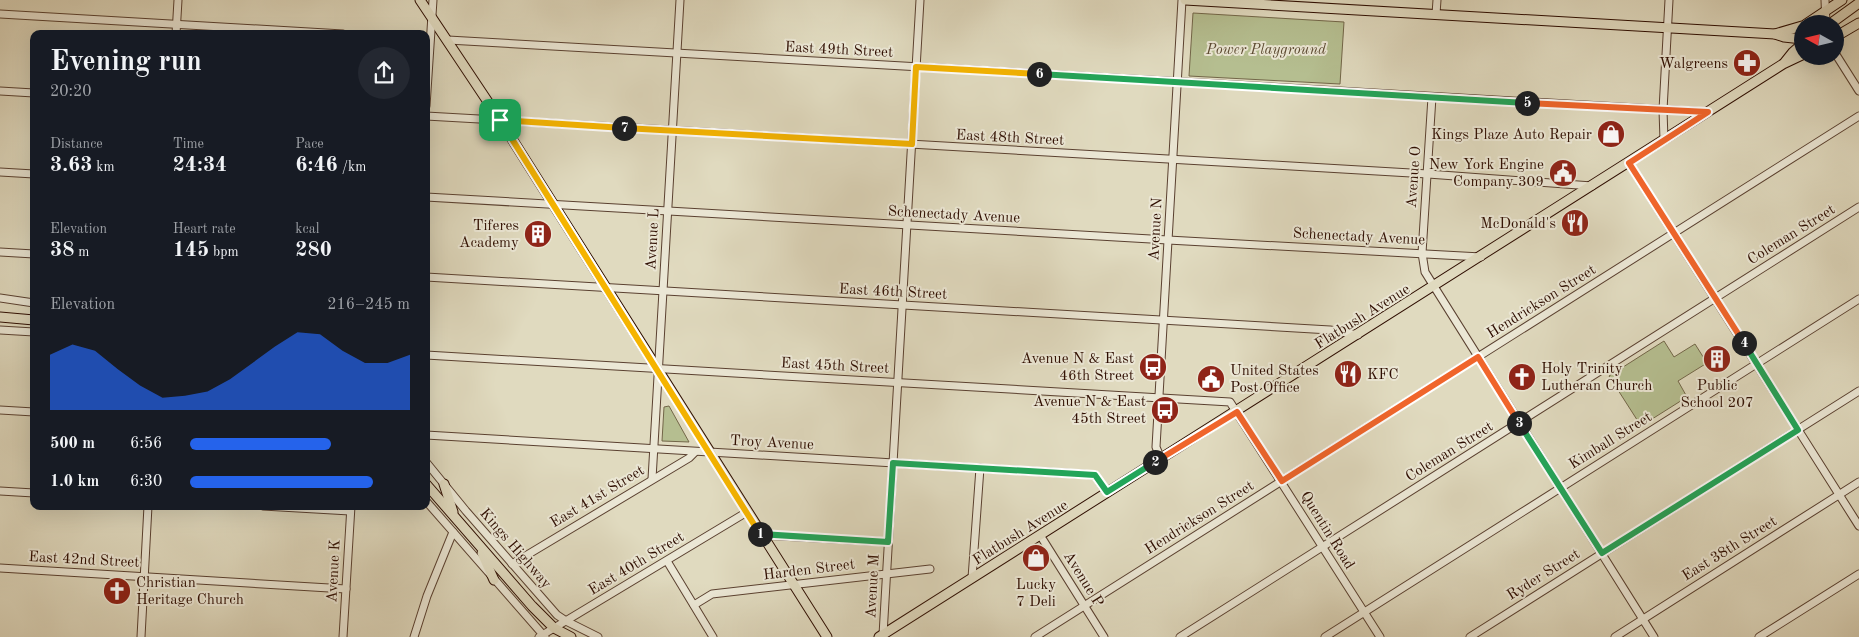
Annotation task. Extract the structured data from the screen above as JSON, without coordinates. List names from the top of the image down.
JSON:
{
  "streets": {
    "main road": ["Flatbush Avenue", "Kings Highway"],
    "street": [
      "East 49th Street",
      "East 48th Street",
      "Avenue O",
      "Schenectady Avenue",
      "Avenue N",
      "Coleman Street",
      "Avenue L",
      "East 46th Street",
      "Hendrickson Street",
      "East 45th Street",
      "Kimball Street",
      "Troy Avenue",
      "East 41st Street",
      "Quentin Road",
      "East 38th Street",
      "East 42nd Street",
      "East 40th Street",
      "Harden Street",
      "Avenue K",
      "Ryder Street",
      "Avenue P",
      "Avenue M"
    ]
  },
  "crossings": [
    ["East 49th Street", "Avenue O"],
    ["East 49th Street", "Avenue N"],
    ["East 49th Street", "Avenue L"],
    ["East 49th Street", "Flatbush Avenue"],
    ["East 49th Street", "Avenue M"],
    ["East 48th Street", "Avenue O"],
    ["East 48th Street", "Avenue N"],
    ["East 48th Street", "Avenue L"],
    ["East 48th Street", "Flatbush Avenue"],
    ["East 48th Street", "Avenue M"],
    ["Avenue O", "Schenectady Avenue"],
    ["Avenue O", "Coleman Street"],
    ["Avenue O", "Hendrickson Street"],
    ["Avenue O", "Flatbush Avenue"],
    ["Avenue O", "Kimball Street"],
    ["Avenue O", "East 38th Street"],
    ["Avenue O", "Ryder Street"],
    ["Schenectady Avenue", "Avenue N"],
    ["Schenectady Avenue", "Avenue L"],
    ["Schenectady Avenue", "Flatbush Avenue"],
    ["Schenectady Avenue", "Avenue M"],
    ["Avenue N", "East 46th Street"],
    ["Avenue N", "Flatbush Avenue"],
    ["Avenue N", "East 45th Street"],
    ["Coleman Street", "Quentin Road"],
    ["Avenue L", "East 46th Street"],
    ["Avenue L", "East 45th Street"],
    ["Avenue L", "Troy Avenue"],
    ["Avenue L", "East 41st Street"],
    ["East 46th Street", "Flatbush Avenue"],
    ["East 46th Street", "Avenue M"],
    ["Hendrickson Street", "Quentin Road"],
    ["Hendrickson Street", "Avenue P"],
    ["Flatbush Avenue", "East 45th Street"],
    ["Flatbush Avenue", "Troy Avenue"],
    ["Flatbush Avenue", "Quentin Road"],
    ["Flatbush Avenue", "Avenue P"],
    ["Flatbush Avenue", "Avenue M"],
    ["East 45th Street", "Quentin Road"],
    ["East 45th Street", "Avenue M"],
    ["Kimball Street", "Quentin Road"],
    ["Troy Avenue", "East 41st Street"],
    ["Troy Avenue", "Avenue M"],
    ["East 41st Street", "Kings Highway"],
    ["Kings Highway", "East 40th Street"],
    ["East 42nd Street", "Avenue K"],
    ["Harden Street", "Avenue M"]
  ],
  "parks": ["Power Playground"],
  "places": {
    "pharmacy": ["Walgreens"],
    "shop": ["Kings Plaze Auto Repair", "Lucky 7 Deli"],
    "public building": ["New York Engine Company 309", "United States Post Office"],
    "restaurant": ["McDonald's", "KFC"],
    "building": ["Tiferes Academy", "Public School 207"],
    "bus stop": ["Avenue N & East 46th Street", "Avenue N & East 45th Street"],
    "church": ["Holy Trinity Lutheran Church", "Christian Heritage Church"]
  },
  "north": "left",
  "page": {
    "heading": ["Evening run", "20:20"],
    "pins": [
      "6",
      "5",
      "7",
      "4",
      "3",
      "2",
      "1"
    ],
    "stats": [
      ["Distance", "3.63 km"],
      ["Time", "24:34"],
      ["Pace", "6:46 /km"],
      ["Elevation", "38 m"],
      ["Heart rate", "145 bpm"],
      ["kcal", "280"]
    ],
    "chart": ["Elevation", "216–245 m"],
    "list": [
      {
        "name": "500 m",
        "note": "6:56"
      },
      {
        "name": "1.0 km",
        "note": "6:30"
      }
    ]
  }
}
